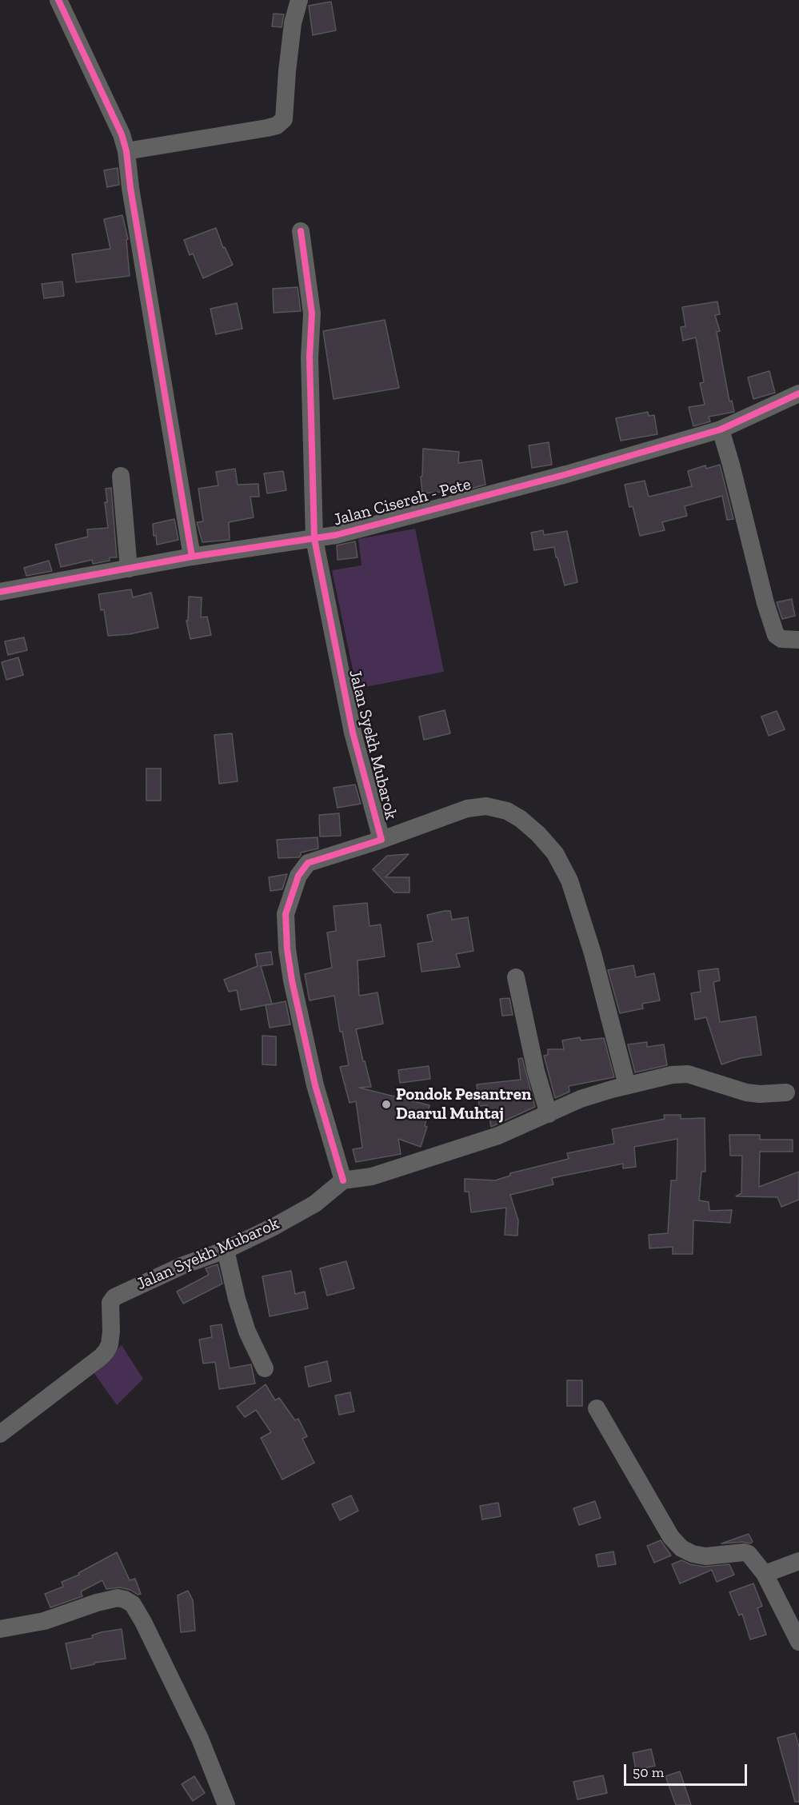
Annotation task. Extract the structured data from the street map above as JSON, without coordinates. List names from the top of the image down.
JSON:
{
  "streets": {
    "street": ["Jalan Cisereh - Pete", "Jalan Syekh Mubarok"]
  },
  "crossings": [
    ["Jalan Cisereh - Pete", "Jalan Syekh Mubarok"]
  ],
  "places": ["Pondok Pesantren Daarul Muhtaj"],
  "scale_bar": "50 m"
}
